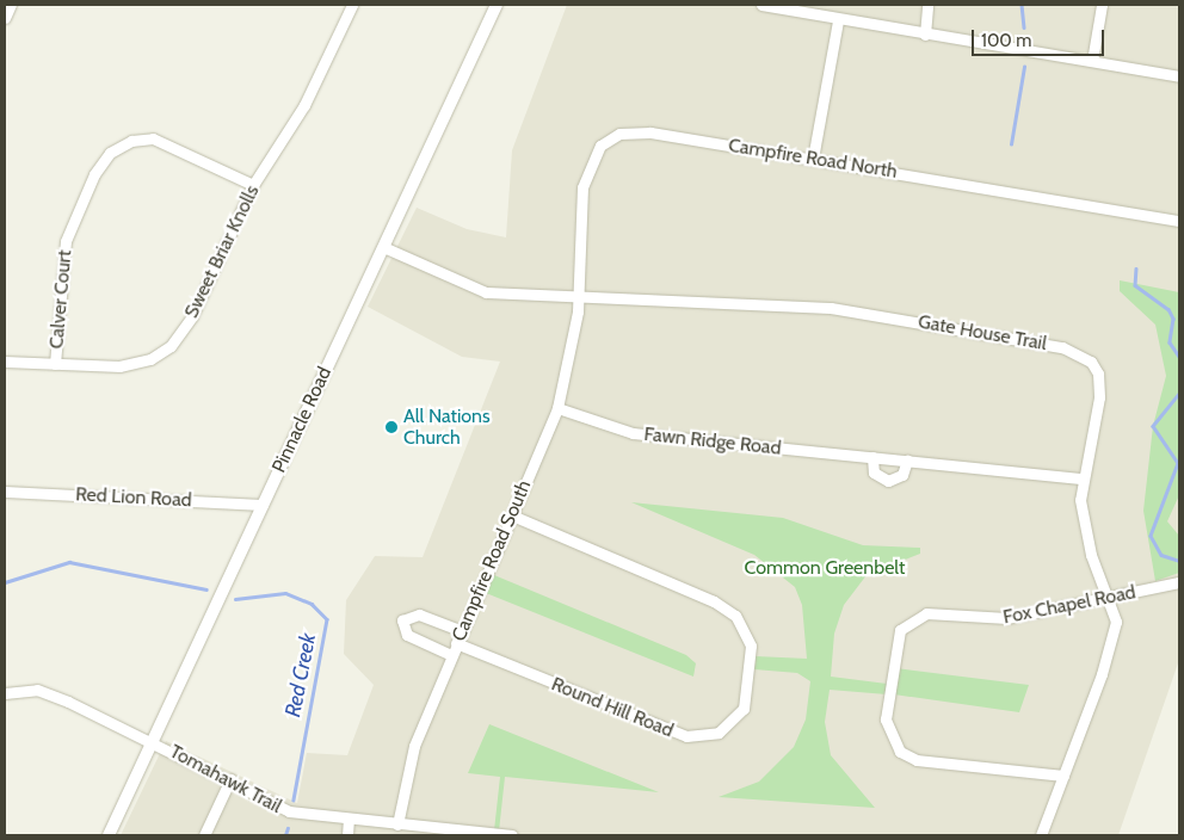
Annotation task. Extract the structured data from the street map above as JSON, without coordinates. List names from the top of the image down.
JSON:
{
  "streets": {
    "street": [
      "Campfire Road North",
      "Sweet Briar Knolls",
      "Calver Court",
      "Gate House Trail",
      "Pinnacle Road",
      "Fawn Ridge Road",
      "Red Lion Road",
      "Campfire Road South",
      "Fox Chapel Road",
      "Round Hill Road",
      "Tomahawk Trail"
    ]
  },
  "crossings": [
    ["Campfire Road North", "Gate House Trail"],
    ["Campfire Road North", "Campfire Road South"],
    ["Sweet Briar Knolls", "Calver Court"],
    ["Gate House Trail", "Pinnacle Road"],
    ["Gate House Trail", "Fawn Ridge Road"],
    ["Gate House Trail", "Campfire Road South"],
    ["Gate House Trail", "Fox Chapel Road"],
    ["Pinnacle Road", "Red Lion Road"],
    ["Pinnacle Road", "Tomahawk Trail"],
    ["Fawn Ridge Road", "Campfire Road South"],
    ["Campfire Road South", "Round Hill Road"],
    ["Campfire Road South", "Tomahawk Trail"]
  ],
  "water": ["Red Creek"],
  "parks": ["Common Greenbelt"],
  "places": ["All Nations Church"],
  "scale_bar": "100 m"
}
